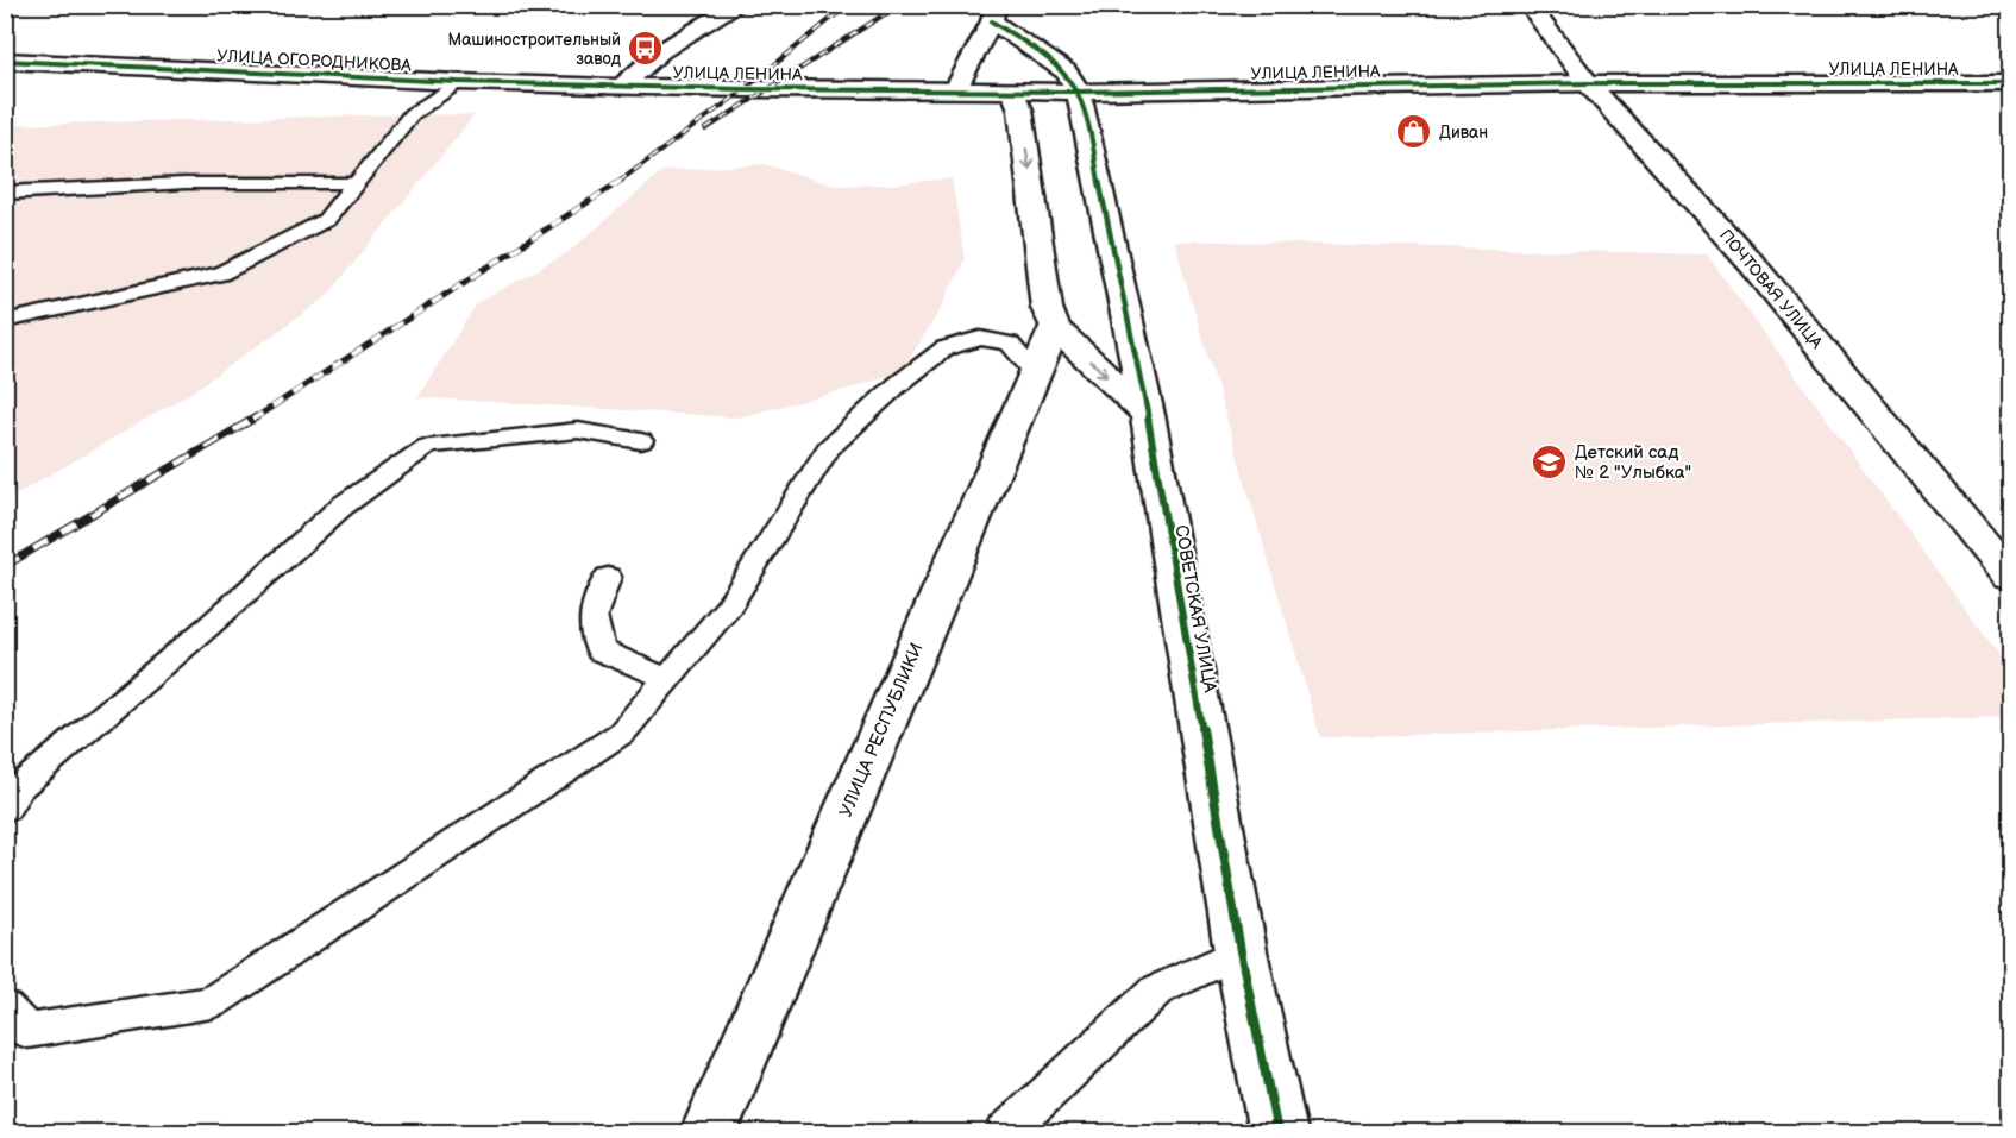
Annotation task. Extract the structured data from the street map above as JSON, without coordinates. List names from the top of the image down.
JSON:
{
  "streets": {
    "street": [
      "УЛИЦА ОГОРОДНИКОВА",
      "УЛИЦА ЛЕНИНА",
      "ПОЧТОВАЯ УЛИЦА",
      "СОВЕТСКАЯ УЛИЦА",
      "УЛИЦА РЕСПУБЛИКИ"
    ]
  },
  "crossings": [
    ["УЛИЦА ОГОРОДНИКОВА", "УЛИЦА ЛЕНИНА"],
    ["УЛИЦА ЛЕНИНА", "ПОЧТОВАЯ УЛИЦА"],
    ["УЛИЦА ЛЕНИНА", "СОВЕТСКАЯ УЛИЦА"]
  ],
  "places": {
    "bus stop": ["Машиностроительный завод"],
    "shop": ["Диван"],
    "school or university": ["Детский сад № 2 \"Улыбка\""]
  }
}
